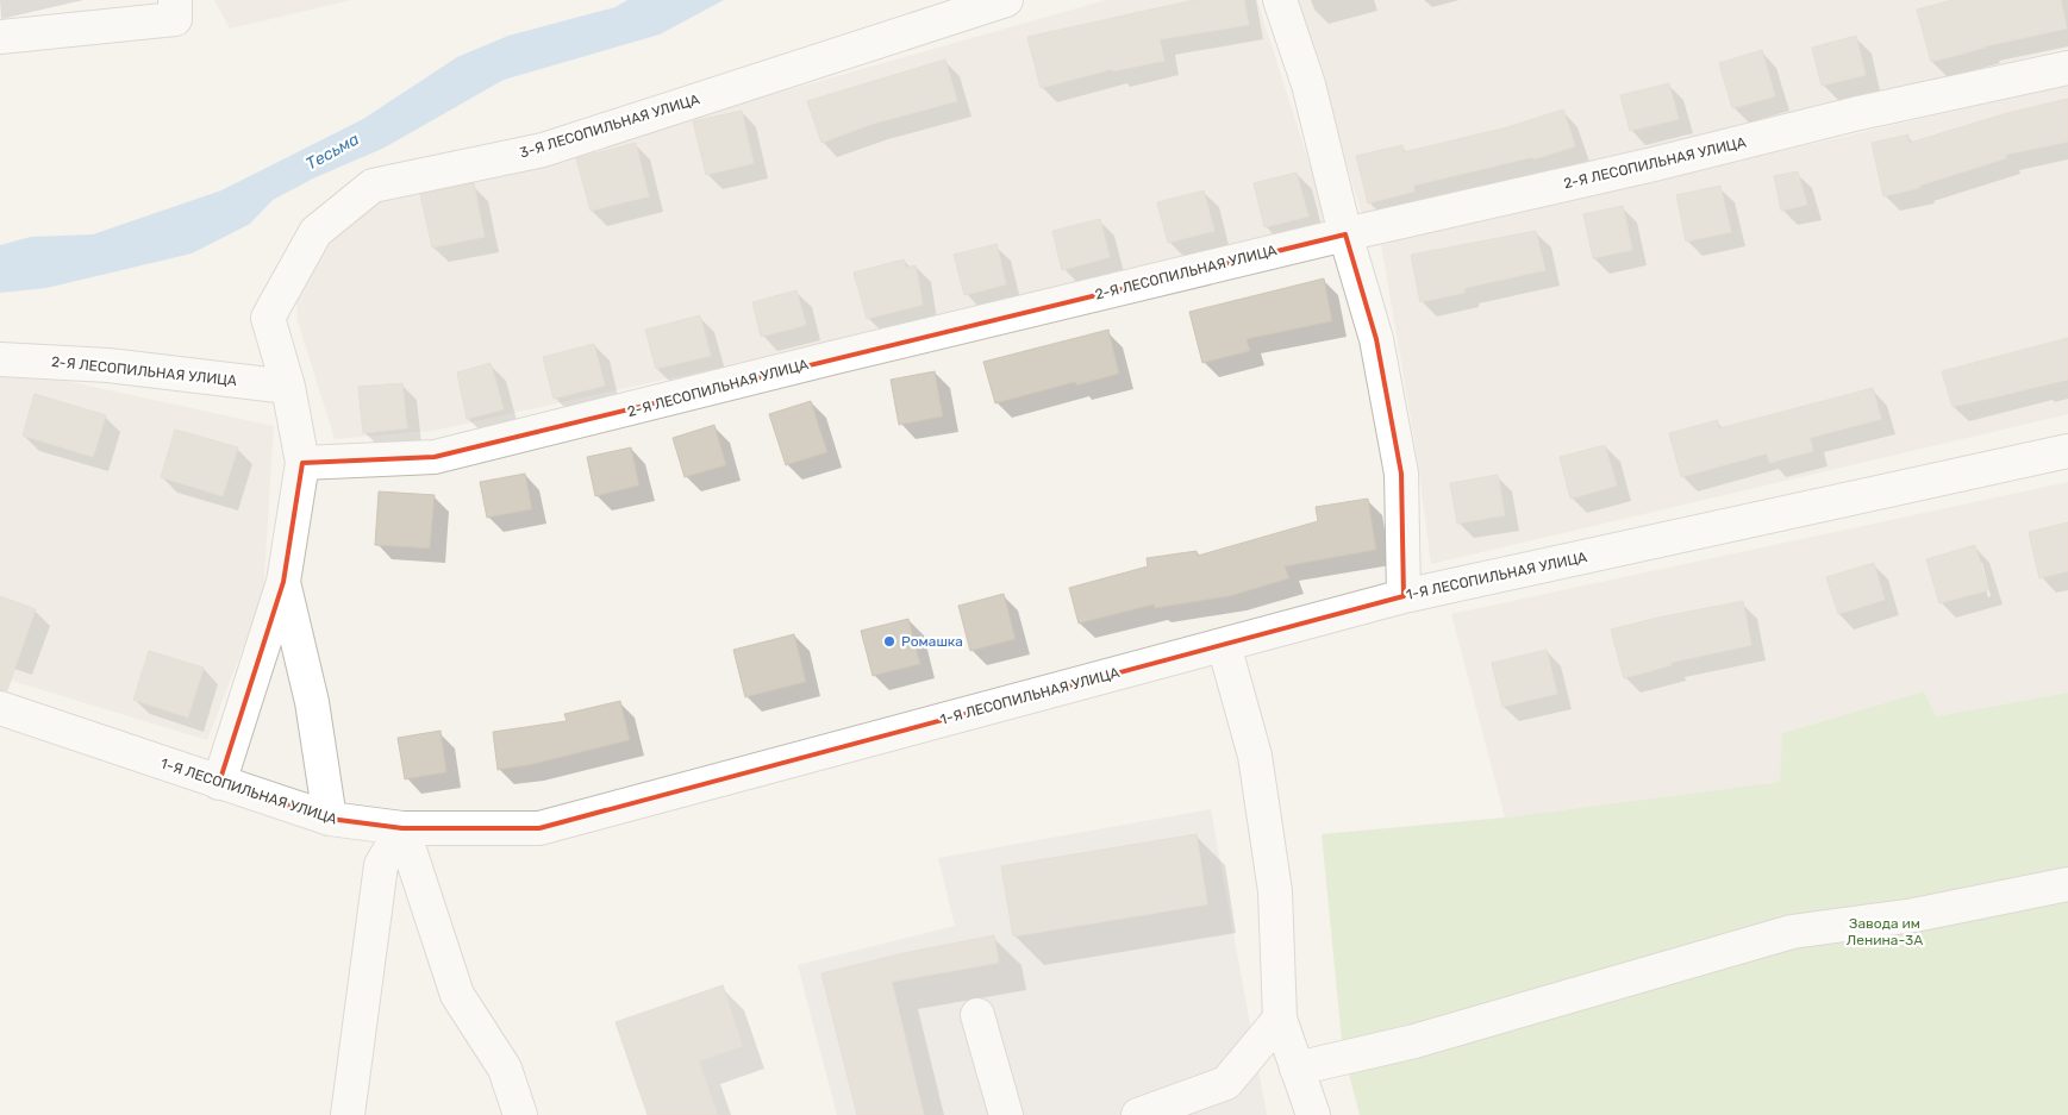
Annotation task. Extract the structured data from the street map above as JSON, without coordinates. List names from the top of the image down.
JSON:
{
  "streets": {
    "street": ["3-Я ЛЕСОПИЛЬНАЯ УЛИЦА", "2-Я ЛЕСОПИЛЬНАЯ УЛИЦА", "1-Я ЛЕСОПИЛЬНАЯ УЛИЦА"]
  },
  "crossings": [
    ["3-Я ЛЕСОПИЛЬНАЯ УЛИЦА", "2-Я ЛЕСОПИЛЬНАЯ УЛИЦА"]
  ],
  "water": ["Тесьма"],
  "parks": ["Завода им Ленина-3А"],
  "places": ["Ромашка"]
}
